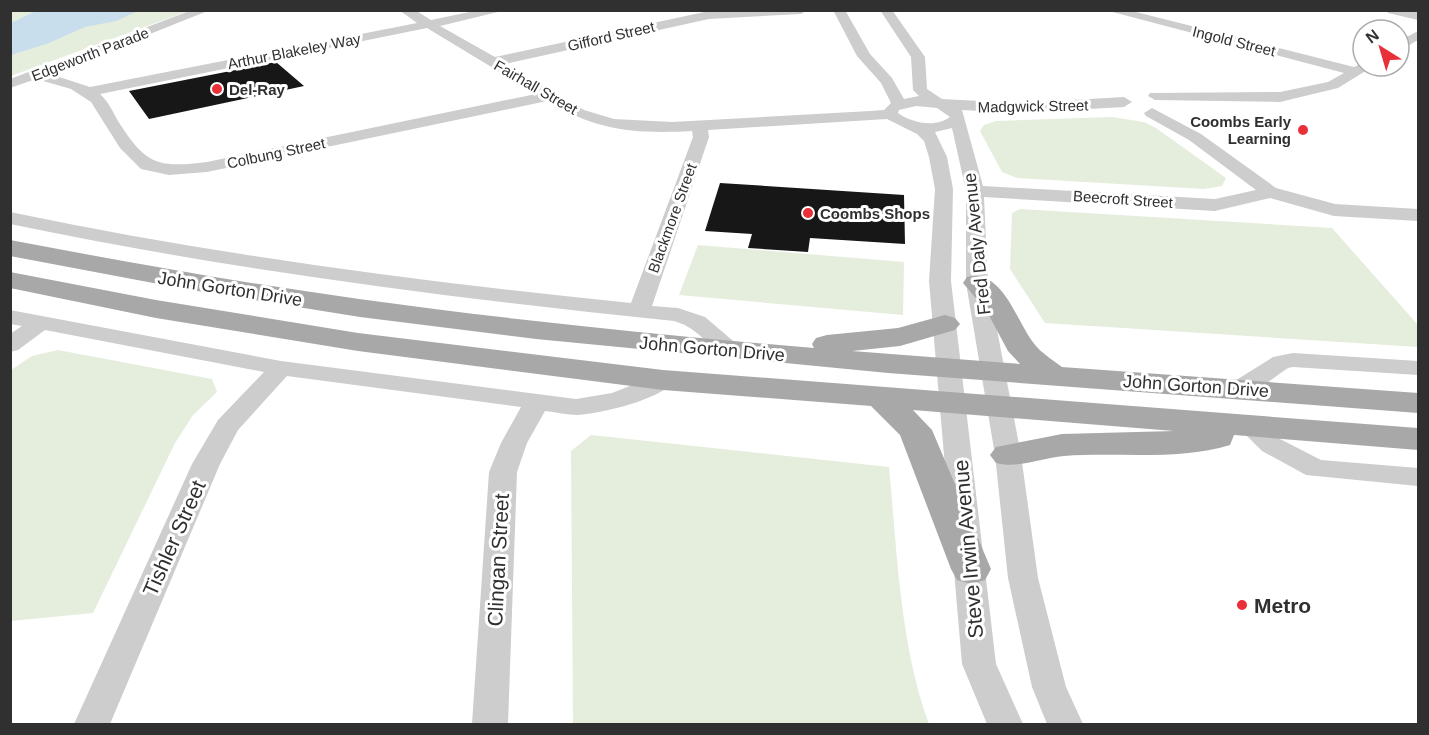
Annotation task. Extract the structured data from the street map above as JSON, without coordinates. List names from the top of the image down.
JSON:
{
  "streets": {
    "main road": ["John Gorton Drive"],
    "street": [
      "Gifford Street",
      "Ingold Street",
      "Arthur Blakeley Way",
      "Edgeworth Parade",
      "Fairhall Street",
      "Madgwick Street",
      "Colbung Street",
      "Beecroft Street",
      "Blackmore Street",
      "Fred Daly Avenue",
      "Tishler Street",
      "Steve Irwin Avenue",
      "Clingan Street"
    ]
  },
  "crossings": [
    ["Gifford Street", "Fairhall Street"],
    ["Arthur Blakeley Way", "Fairhall Street"],
    ["Arthur Blakeley Way", "Colbung Street"],
    ["Edgeworth Parade", "Colbung Street"],
    ["Fairhall Street", "Colbung Street"],
    ["Fairhall Street", "Blackmore Street"],
    ["Fairhall Street", "Fred Daly Avenue"],
    ["Madgwick Street", "Fred Daly Avenue"],
    ["Beecroft Street", "Fred Daly Avenue"],
    ["Fred Daly Avenue", "John Gorton Drive"],
    ["Fred Daly Avenue", "Steve Irwin Avenue"],
    ["John Gorton Drive", "Tishler Street"],
    ["John Gorton Drive", "Steve Irwin Avenue"],
    ["John Gorton Drive", "Clingan Street"]
  ],
  "places": [
    "Del-Ray",
    "Coombs Early Learning",
    "Coombs Shops",
    "Metro"
  ],
  "north": "top left"
}
